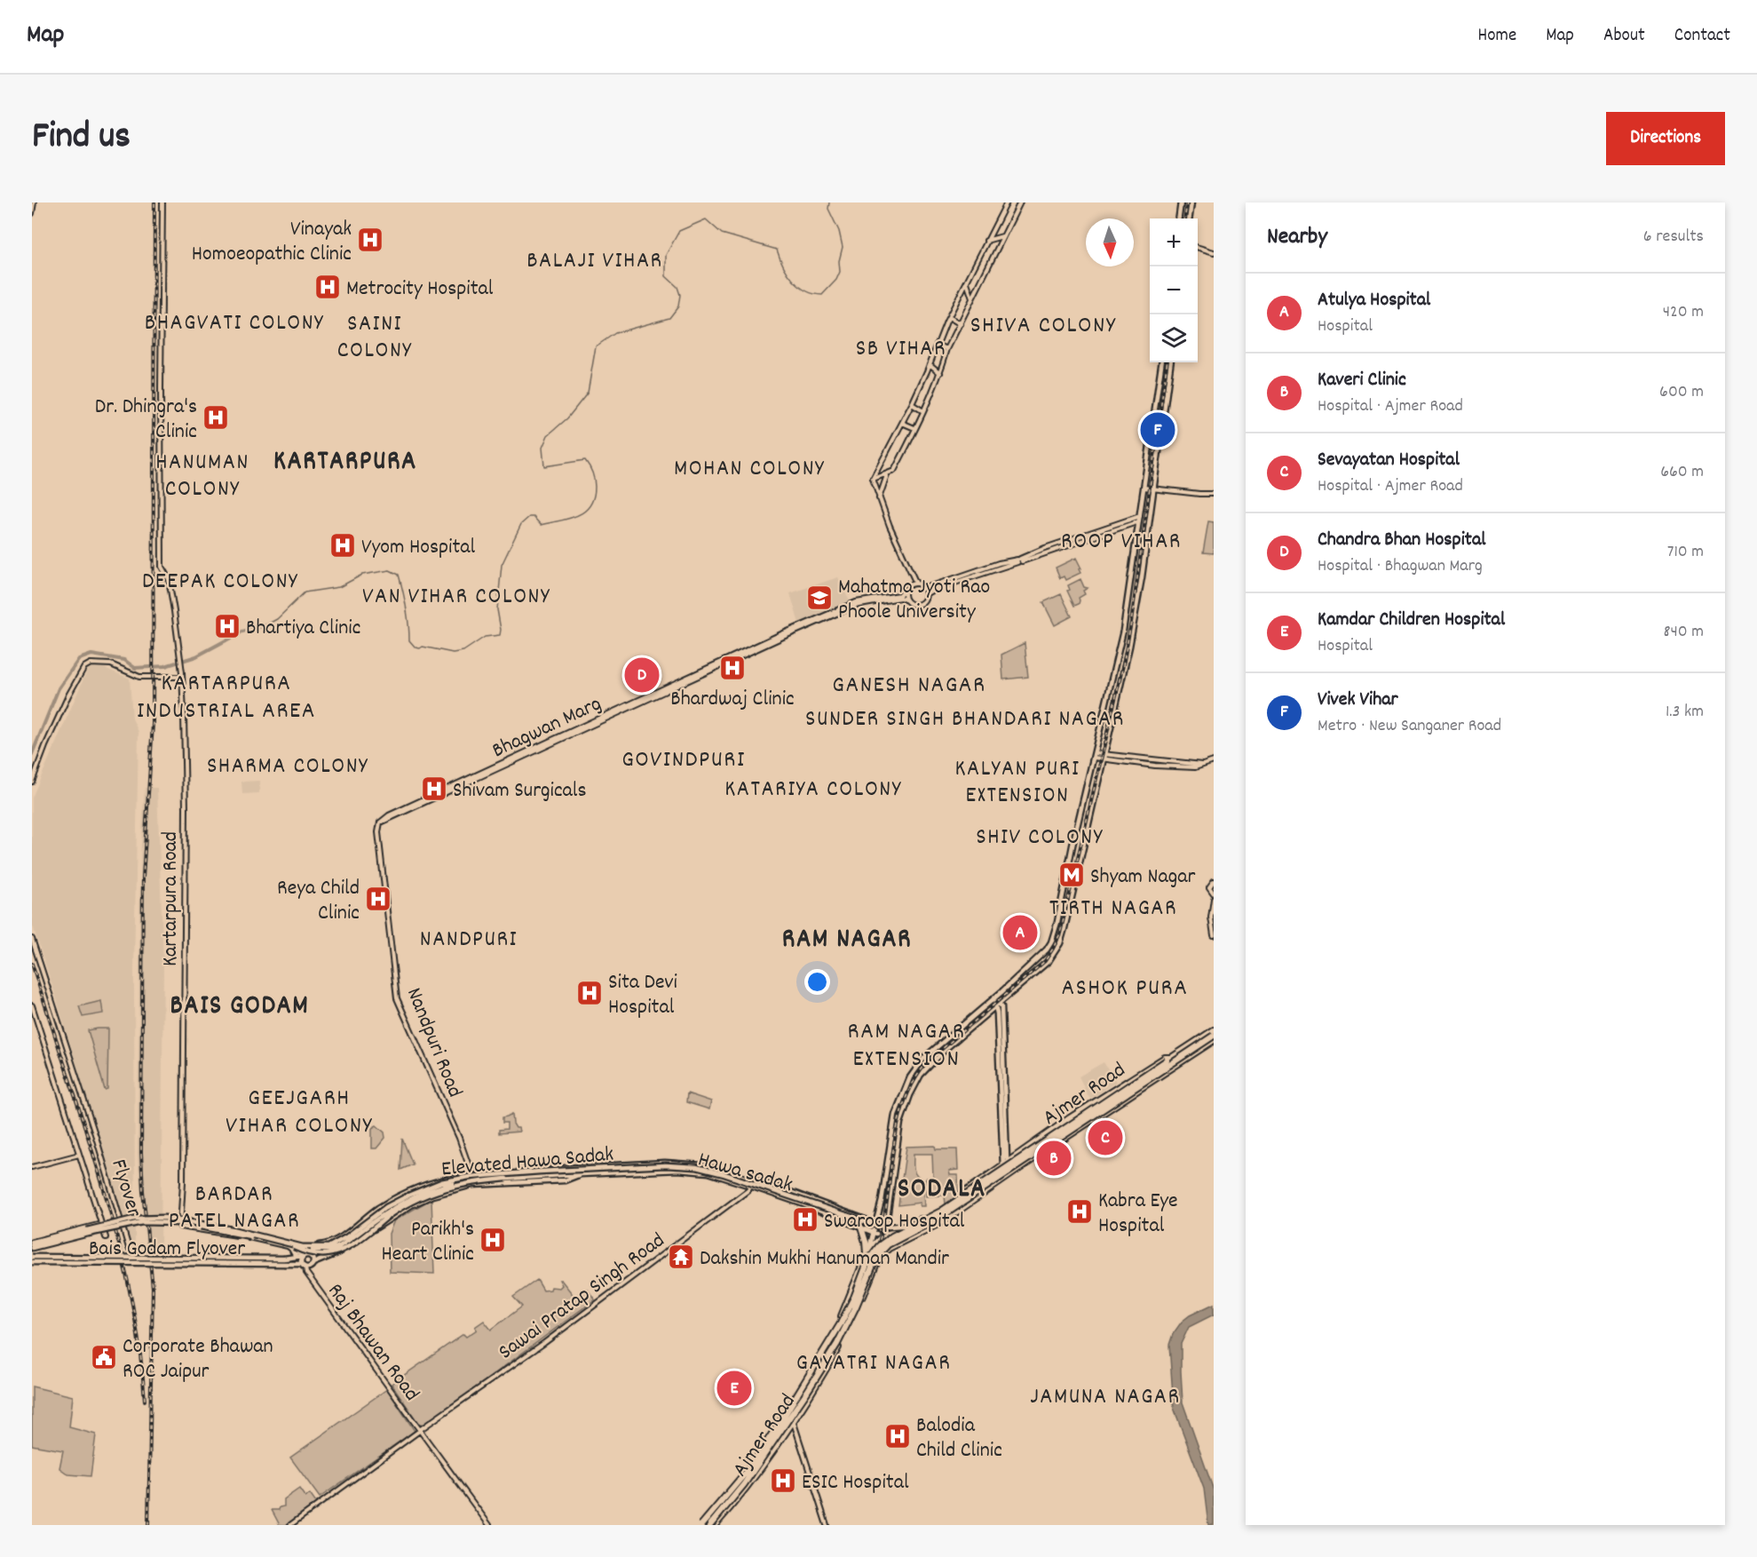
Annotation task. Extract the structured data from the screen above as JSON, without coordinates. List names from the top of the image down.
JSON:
{
  "streets": {
    "highway": ["Ajmer Road"],
    "main road": ["Elevated Hawa Sadak", "Hawa sadak", "Bais Godam Flyover"],
    "street": [
      "Bhagwan Marg",
      "Kartarpura Road",
      "Nandpuri Road",
      "Flyover",
      "Sawai Pratap Singh Road",
      "Raj Bhawan Road"
    ]
  },
  "crossings": [
    ["Bhagwan Marg", "Nandpuri Road"],
    ["Nandpuri Road", "Hawa sadak"],
    ["Ajmer Road", "Hawa sadak"],
    ["Elevated Hawa Sadak", "Hawa sadak"],
    ["Hawa sadak", "Bais Godam Flyover"],
    ["Hawa sadak", "Sawai Pratap Singh Road"],
    ["Hawa sadak", "Raj Bhawan Road"],
    ["Flyover", "Bais Godam Flyover"],
    ["Bais Godam Flyover", "Raj Bhawan Road"],
    ["Sawai Pratap Singh Road", "Raj Bhawan Road"]
  ],
  "districts": [
    "BALAJI VIHAR",
    "BHAGVATI COLONY",
    "SAINI COLONY",
    "SHIVA COLONY",
    "SB VIHAR",
    "KARTARPURA",
    "HANUMAN COLONY",
    "MOHAN COLONY",
    "ROOP VIHAR",
    "DEEPAK COLONY",
    "VAN VIHAR COLONY",
    "KARTARPURA INDUSTRIAL AREA",
    "GANESH NAGAR",
    "SUNDER SINGH BHANDARI NAGAR",
    "GOVINDPURI",
    "SHARMA COLONY",
    "KALYAN PURI EXTENSION",
    "KATARIYA COLONY",
    "SHIV COLONY",
    "TIRTH NAGAR",
    "NANDPURI",
    "RAM NAGAR",
    "ASHOK PURA",
    "BAIS GODAM",
    "RAM NAGAR EXTENSION",
    "GEEJGARH VIHAR COLONY",
    "SODALA",
    "BARDAR PATEL NAGAR",
    "GAYATRI NAGAR",
    "JAMUNA NAGAR"
  ],
  "places": {
    "hospital": [
      "Vinayak Homoeopathic Clinic",
      "Metrocity Hospital",
      "Dr. Dhingra's Clinic",
      "Vyom Hospital",
      "Bhartiya Clinic",
      "Bhardwaj Clinic",
      "Shivam Surgicals",
      "Reya Child Clinic",
      "Sita Devi Hospital",
      "Kabra Eye Hospital",
      "Swaroop Hospital",
      "Parikh's Heart Clinic",
      "Balodia Child Clinic",
      "ESIC Hospital"
    ],
    "school or university": ["Mahatma Jyoti Rao Phoole University"],
    "metro station": ["Shyam Nagar"],
    "temple": ["Dakshin Mukhi Hanuman Mandir"],
    "public building": ["Corporate Bhawan ROC Jaipur"]
  },
  "north": "bottom",
  "page": {
    "header": "Map",
    "nav": [
      "Home",
      "Map",
      "About",
      "Contact"
    ],
    "title": "Find us",
    "buttons": "Directions",
    "heading": ["Nearby", "6 results"],
    "map_buttons": ["+", "−"],
    "list": [
      {
        "mark": "A",
        "name": "Atulya Hospital",
        "note": "Hospital",
        "value": "420 m"
      },
      {
        "mark": "B",
        "name": "Kaveri Clinic",
        "note": "Hospital · Ajmer Road",
        "value": "600 m"
      },
      {
        "mark": "C",
        "name": "Sevayatan Hospital",
        "note": "Hospital · Ajmer Road",
        "value": "660 m"
      },
      {
        "mark": "D",
        "name": "Chandra Bhan Hospital",
        "note": "Hospital · Bhagwan Marg",
        "value": "710 m"
      },
      {
        "mark": "E",
        "name": "Kamdar Children Hospital",
        "note": "Hospital",
        "value": "840 m"
      },
      {
        "mark": "F",
        "name": "Vivek Vihar",
        "note": "Metro · New Sanganer Road",
        "value": "1.3 km"
      }
    ],
    "pins": [
      "F",
      "D",
      "A",
      "C",
      "B",
      "E"
    ]
  }
}
